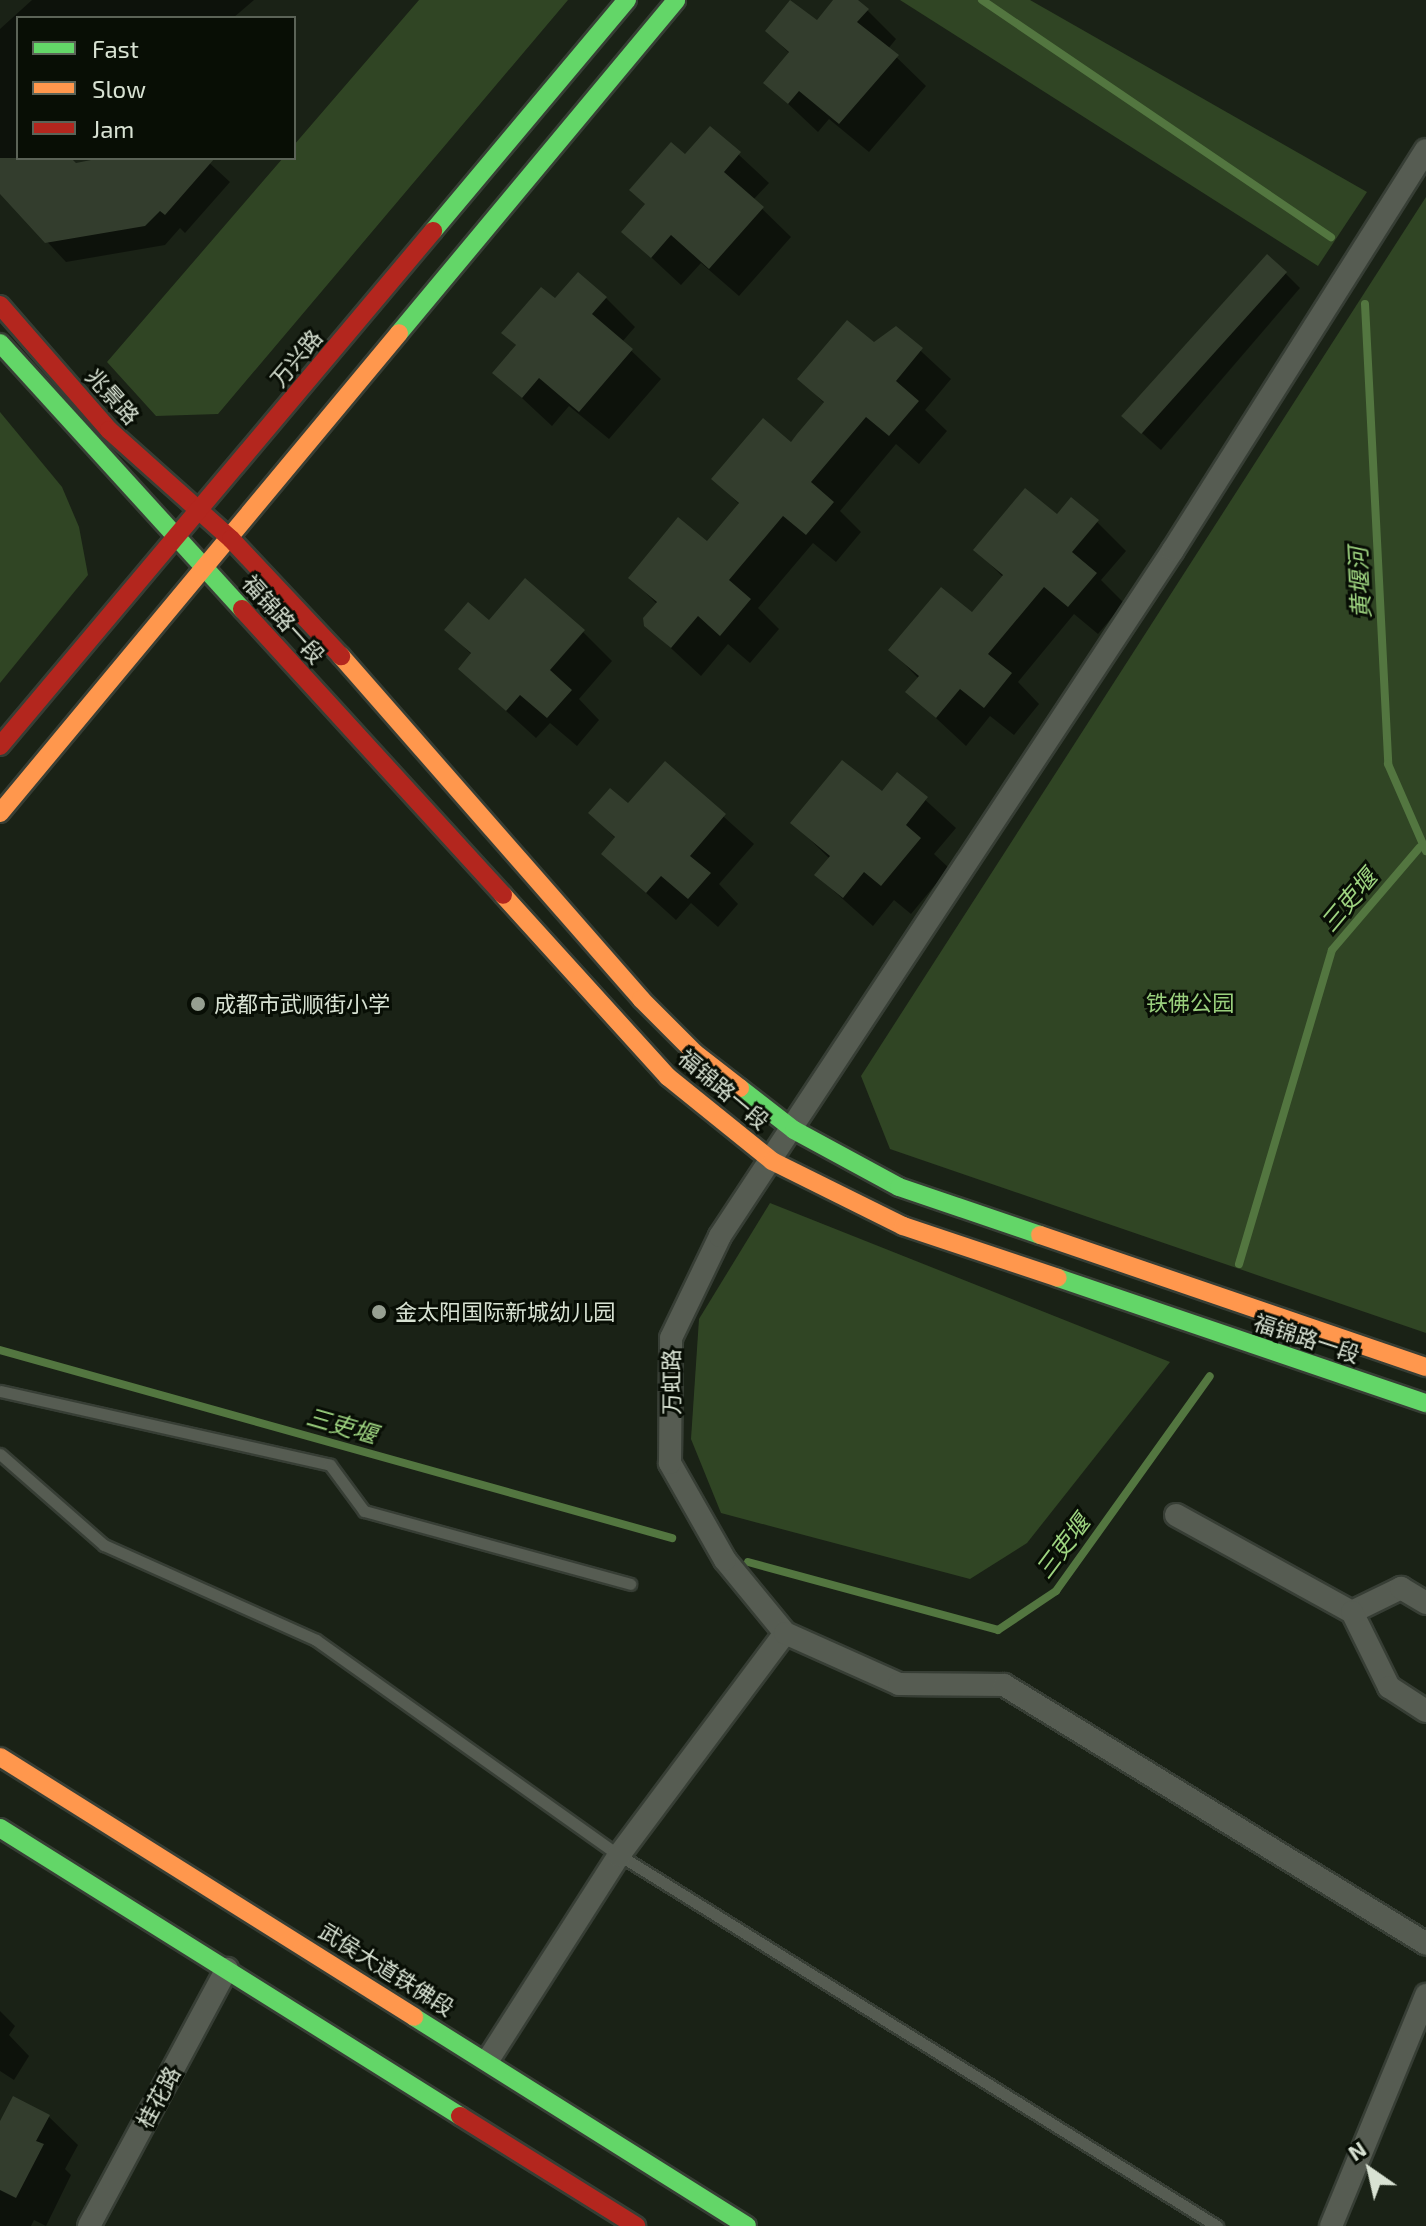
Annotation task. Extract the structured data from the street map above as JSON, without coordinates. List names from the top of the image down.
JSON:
{
  "streets": {
    "main road": [
      "万兴路",
      "兆景路",
      "福锦路一段",
      "武侯大道铁佛段"
    ],
    "street": ["万虹路", "桂花路"]
  },
  "crossings": [
    ["万兴路", "兆景路"],
    ["万兴路", "福锦路一段"],
    ["兆景路", "福锦路一段"],
    ["福锦路一段", "万虹路"]
  ],
  "water": ["黄堰河", "三吏堰"],
  "parks": ["铁佛公园"],
  "places": ["成都市武顺街小学", "金太阳国际新城幼儿园"],
  "legend": ["Fast", "Slow", "Jam"],
  "north": "top left"
}
